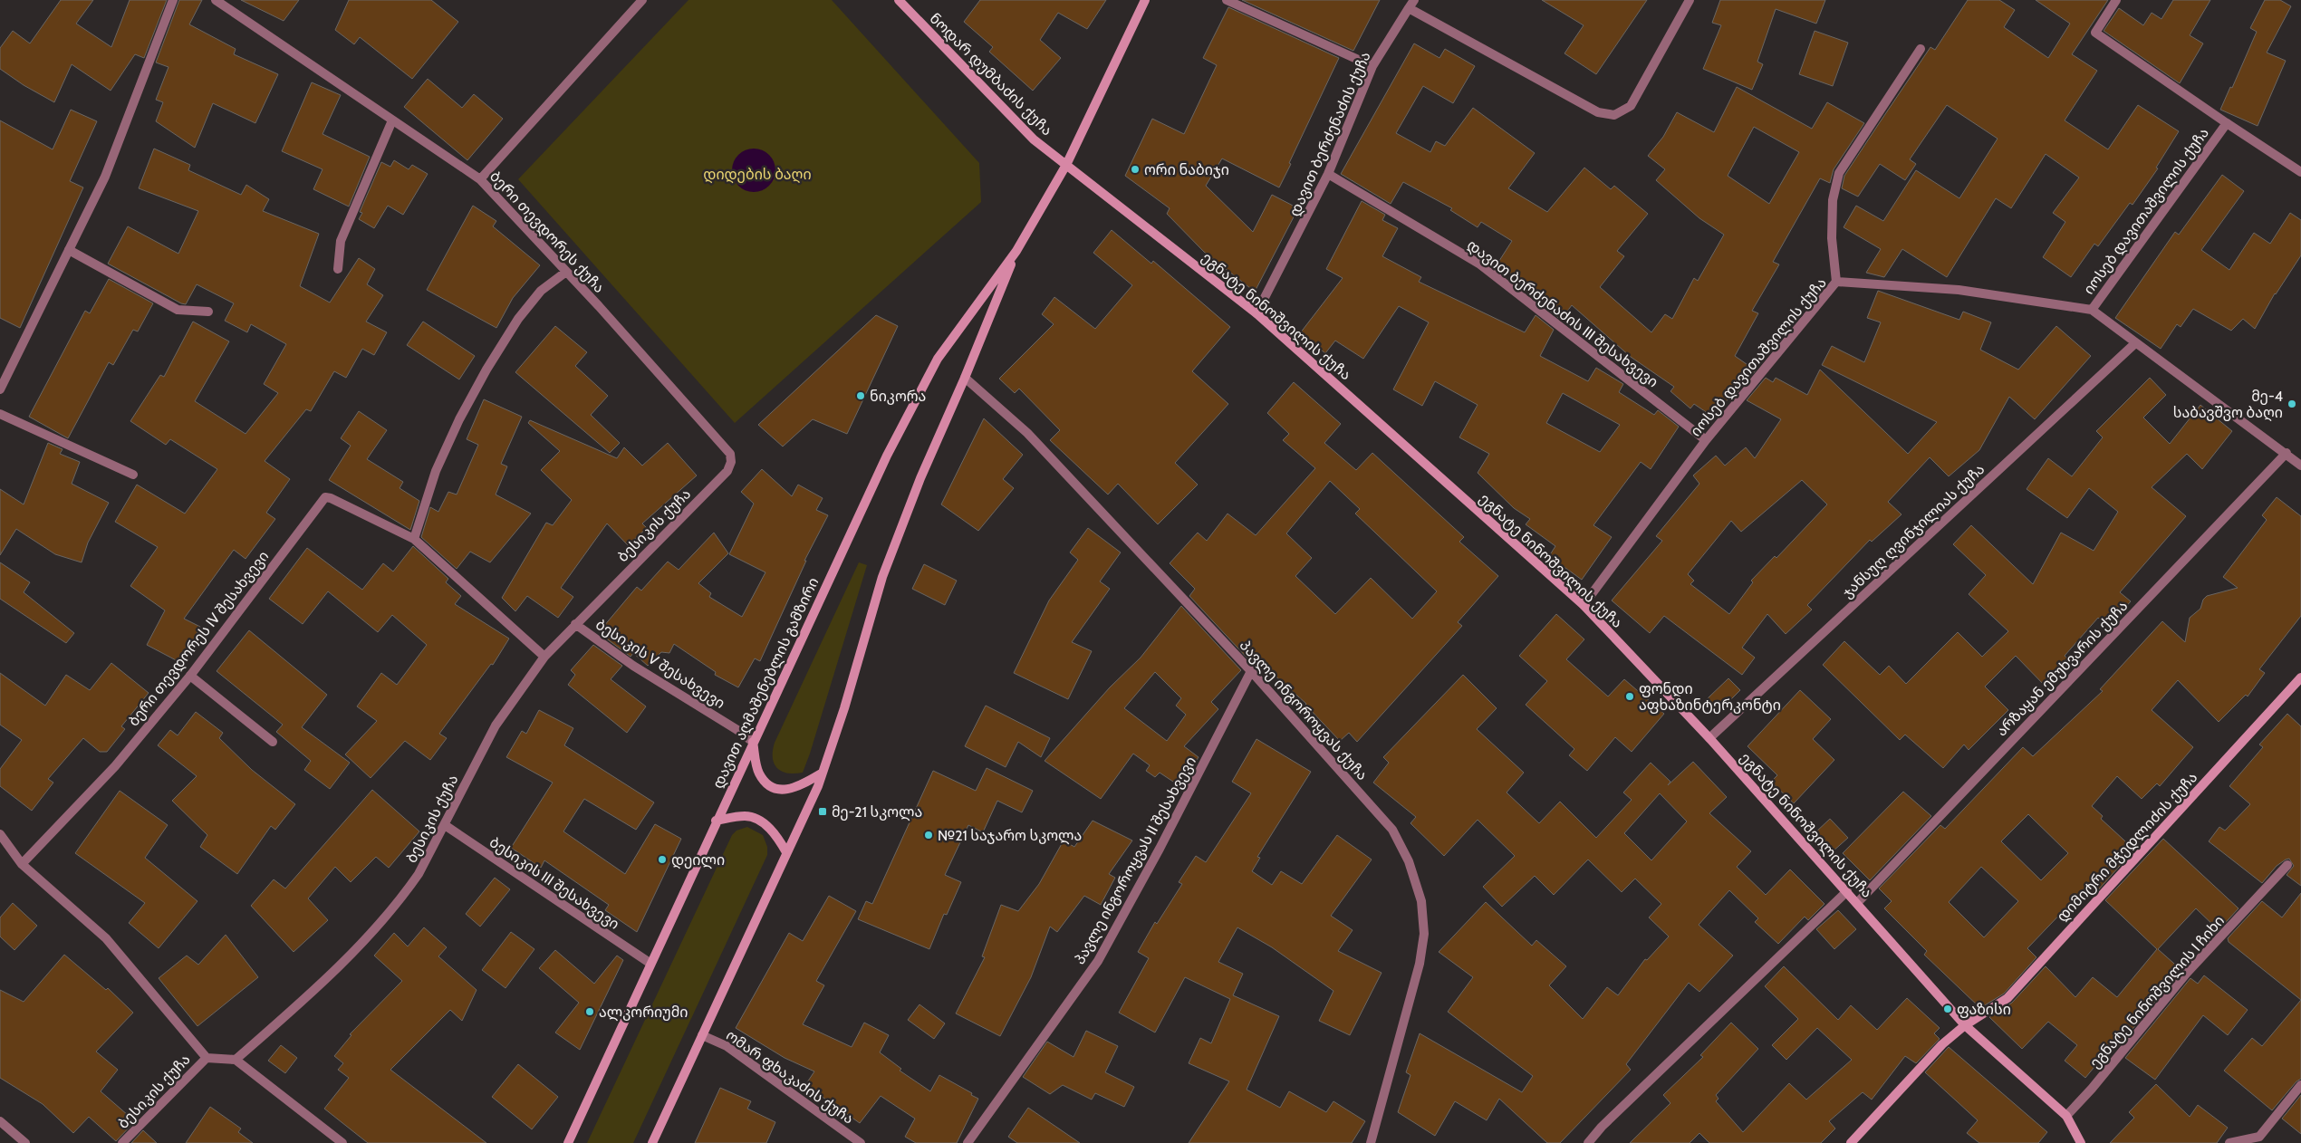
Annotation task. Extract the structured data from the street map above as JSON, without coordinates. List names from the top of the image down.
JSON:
{
  "streets": {
    "main road": [
      "ნოდარ დუმბაძის ქუჩა",
      "ეგნატე ნინოშვილის ქუჩა",
      "დავით აღმაშენებლის გამზირი",
      "დიმიტრი მჭედლიძის ქუჩა"
    ],
    "street": [
      "დავით ბერძენაძის ქუჩა",
      "იოსებ დავითაშვილის ქუჩა",
      "ბერი თევდორეს ქუჩა",
      "დავით ბერძენაძის III შესახვევი",
      "ბესიკის ქუჩა",
      "ჯანსუღ ღვინჯილიას ქუჩა",
      "ბერი თევდორეს IV შესახვევი",
      "ბესიკის V შესახვევი",
      "არზაყან ემუხვარის ქუჩა",
      "პავლე ინგოროყვას ქუჩა",
      "პავლე ინგოროყვას II შესახვევი",
      "ბესიკის III შესახვევი",
      "ეგნატე ნინოშვილის I ჩიხი",
      "ომარ ფხაკაძის ქუჩა"
    ]
  },
  "crossings": [
    ["ნოდარ დუმბაძის ქუჩა", "ეგნატე ნინოშვილის ქუჩა"],
    ["ნოდარ დუმბაძის ქუჩა", "დავით აღმაშენებლის გამზირი"],
    ["დავით ბერძენაძის ქუჩა", "დავით ბერძენაძის III შესახვევი"],
    ["დავით ბერძენაძის ქუჩა", "ეგნატე ნინოშვილის ქუჩა"],
    ["იოსებ დავითაშვილის ქუჩა", "დავით ბერძენაძის III შესახვევი"],
    ["იოსებ დავითაშვილის ქუჩა", "ეგნატე ნინოშვილის ქუჩა"],
    ["ბერი თევდორეს ქუჩა", "ბესიკის ქუჩა"],
    ["ეგნატე ნინოშვილის ქუჩა", "ჯანსუღ ღვინჯილიას ქუჩა"],
    ["ეგნატე ნინოშვილის ქუჩა", "არზაყან ემუხვარის ქუჩა"],
    ["ეგნატე ნინოშვილის ქუჩა", "დავით აღმაშენებლის გამზირი"],
    ["ეგნატე ნინოშვილის ქუჩა", "დიმიტრი მჭედლიძის ქუჩა"],
    ["ეგნატე ნინოშვილის ქუჩა", "ეგნატე ნინოშვილის I ჩიხი"],
    ["ბესიკის ქუჩა", "ბერი თევდორეს IV შესახვევი"],
    ["ბესიკის ქუჩა", "ბესიკის V შესახვევი"],
    ["ბესიკის ქუჩა", "ბესიკის III შესახვევი"],
    ["ბესიკის V შესახვევი", "დავით აღმაშენებლის გამზირი"],
    ["დავით აღმაშენებლის გამზირი", "პავლე ინგოროყვას ქუჩა"],
    ["დავით აღმაშენებლის გამზირი", "ბესიკის III შესახვევი"],
    ["დავით აღმაშენებლის გამზირი", "ომარ ფხაკაძის ქუჩა"],
    ["პავლე ინგოროყვას ქუჩა", "პავლე ინგოროყვას II შესახვევი"]
  ],
  "parks": ["დიდების ბაღი"],
  "places": {
    "other": [
      "ორი ნაბიჯი",
      "ნიკორა",
      "მე-4 საბავშვო ბაღი",
      "ფონდი აფხაზინტერკონტი",
      "№21 საჯარო სკოლა",
      "დეილი",
      "ფაზისი",
      "ალკორიუმი"
    ],
    "transit": ["მე-21 სკოლა"]
  }
}
